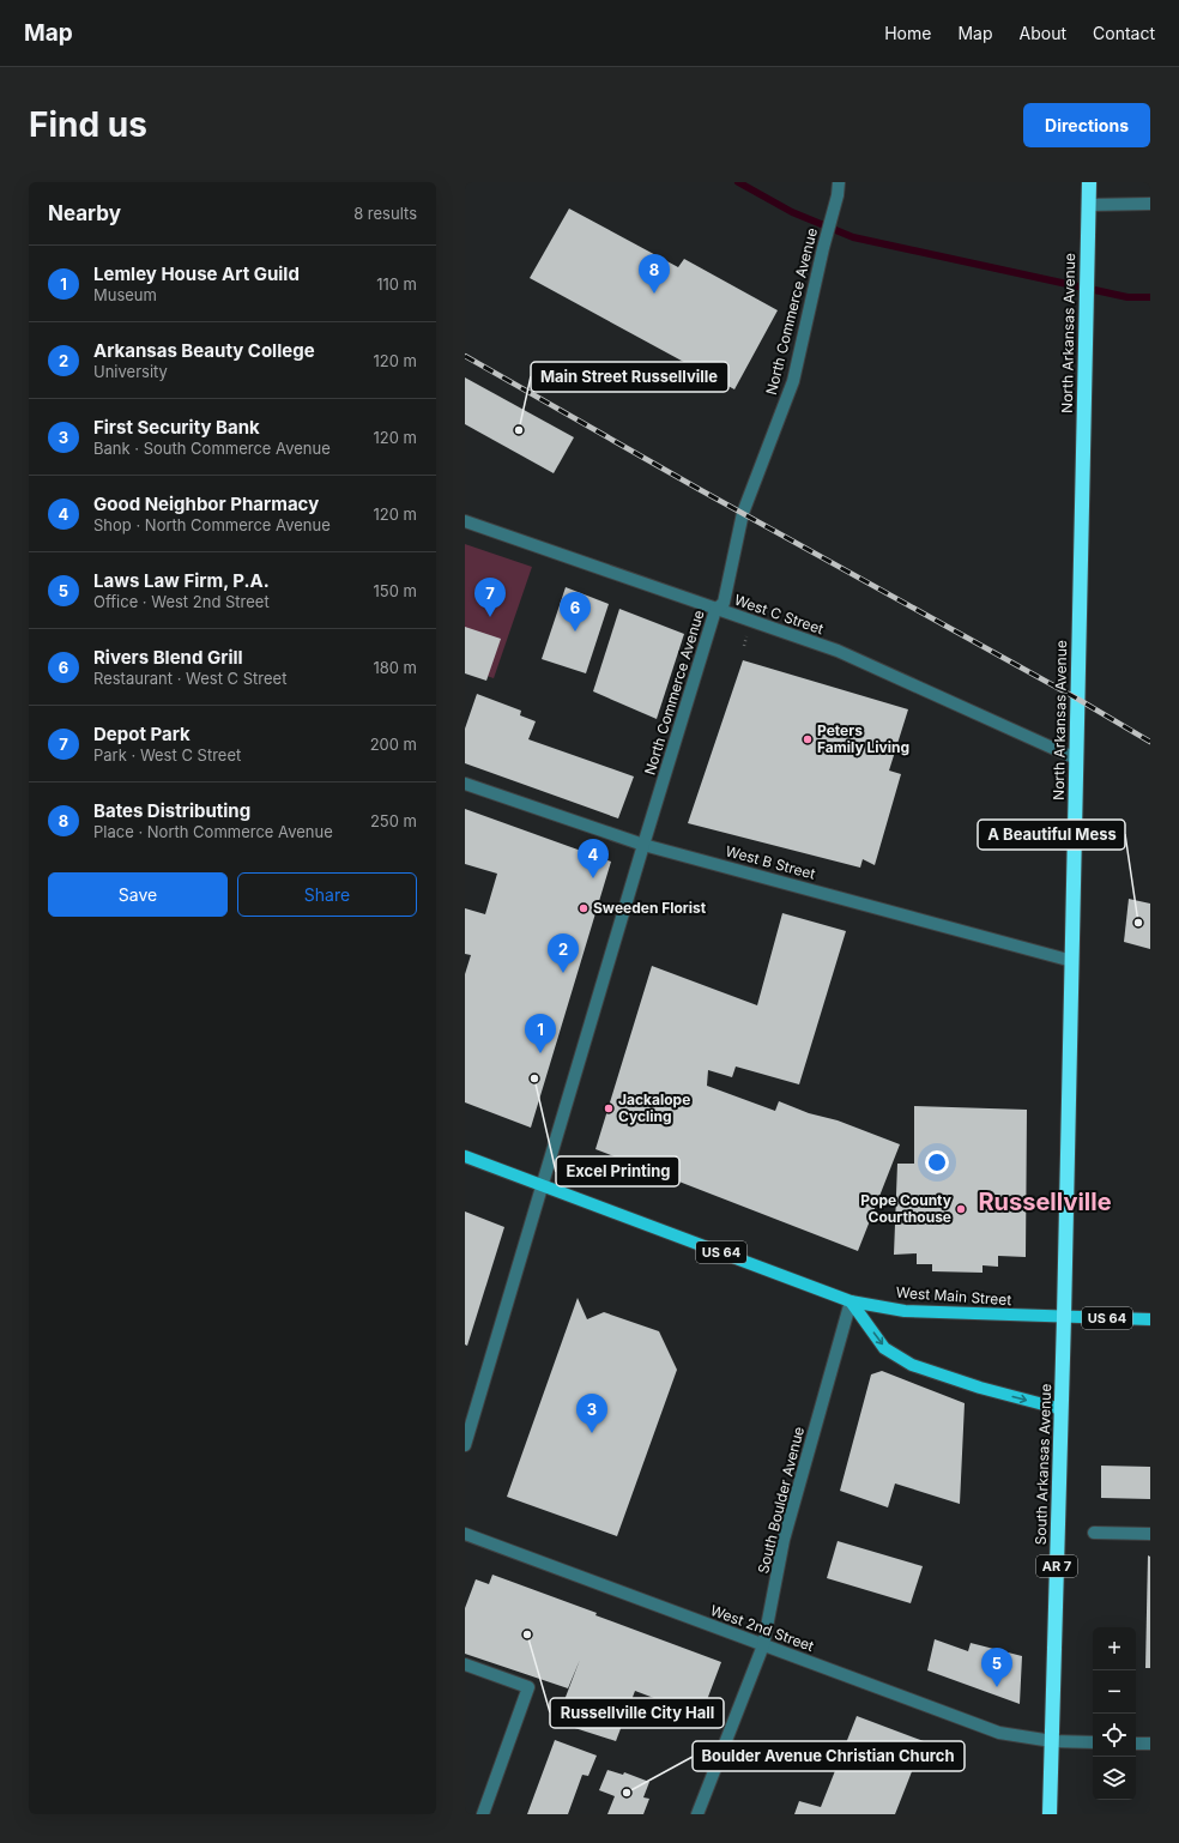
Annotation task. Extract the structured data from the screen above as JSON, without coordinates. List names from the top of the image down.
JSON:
{
  "streets": {
    "highway": ["North Arkansas Avenue", "South Arkansas Avenue", "AR 7"],
    "main road": ["US 64", "West Main Street"],
    "street": [
      "North Commerce Avenue",
      "West C Street",
      "West B Street",
      "South Boulder Avenue",
      "West 2nd Street"
    ]
  },
  "crossings": [
    ["North Commerce Avenue", "West C Street"],
    ["North Commerce Avenue", "West B Street"],
    ["North Commerce Avenue", "West Main Street"],
    ["North Arkansas Avenue", "West C Street"],
    ["North Arkansas Avenue", "West B Street"],
    ["North Arkansas Avenue", "US 64"],
    ["North Arkansas Avenue", "West Main Street"],
    ["North Arkansas Avenue", "South Arkansas Avenue"],
    ["US 64", "West Main Street"],
    ["US 64", "South Arkansas Avenue"],
    ["West Main Street", "South Arkansas Avenue"],
    ["West Main Street", "South Boulder Avenue"],
    ["South Arkansas Avenue", "West 2nd Street"],
    ["South Boulder Avenue", "West 2nd Street"]
  ],
  "districts": ["Russellville"],
  "places": [
    "Main Street Russellville",
    "Peters Family Living",
    "Sweeden Florist",
    "A Beautiful Mess",
    "Excel Printing",
    "Jackalope Cycling",
    "Pope County Courthouse",
    "Russellville City Hall",
    "Boulder Avenue Christian Church"
  ],
  "page": {
    "header": "Map",
    "nav": [
      "Home",
      "Map",
      "About",
      "Contact"
    ],
    "buttons": [
      "Directions",
      ["Save", "Share"]
    ],
    "title": "Find us",
    "heading": ["Nearby", "8 results"],
    "list": [
      {
        "mark": "1",
        "name": "Lemley House Art Guild",
        "note": "Museum",
        "value": "110 m"
      },
      {
        "mark": "2",
        "name": "Arkansas Beauty College",
        "note": "University",
        "value": "120 m"
      },
      {
        "mark": "3",
        "name": "First Security Bank",
        "note": "Bank · South Commerce Avenue",
        "value": "120 m"
      },
      {
        "mark": "4",
        "name": "Good Neighbor Pharmacy",
        "note": "Shop · North Commerce Avenue",
        "value": "120 m"
      },
      {
        "mark": "5",
        "name": "Laws Law Firm, P.A.",
        "note": "Office · West 2nd Street",
        "value": "150 m"
      },
      {
        "mark": "6",
        "name": "Rivers Blend Grill",
        "note": "Restaurant · West C Street",
        "value": "180 m"
      },
      {
        "mark": "7",
        "name": "Depot Park",
        "note": "Park · West C Street",
        "value": "200 m"
      },
      {
        "mark": "8",
        "name": "Bates Distributing",
        "note": "Place · North Commerce Avenue",
        "value": "250 m"
      }
    ],
    "pins": [
      "8",
      "7",
      "6",
      "4",
      "2",
      "1",
      "3",
      "5"
    ],
    "map_buttons": ["+", "−"]
  }
}
